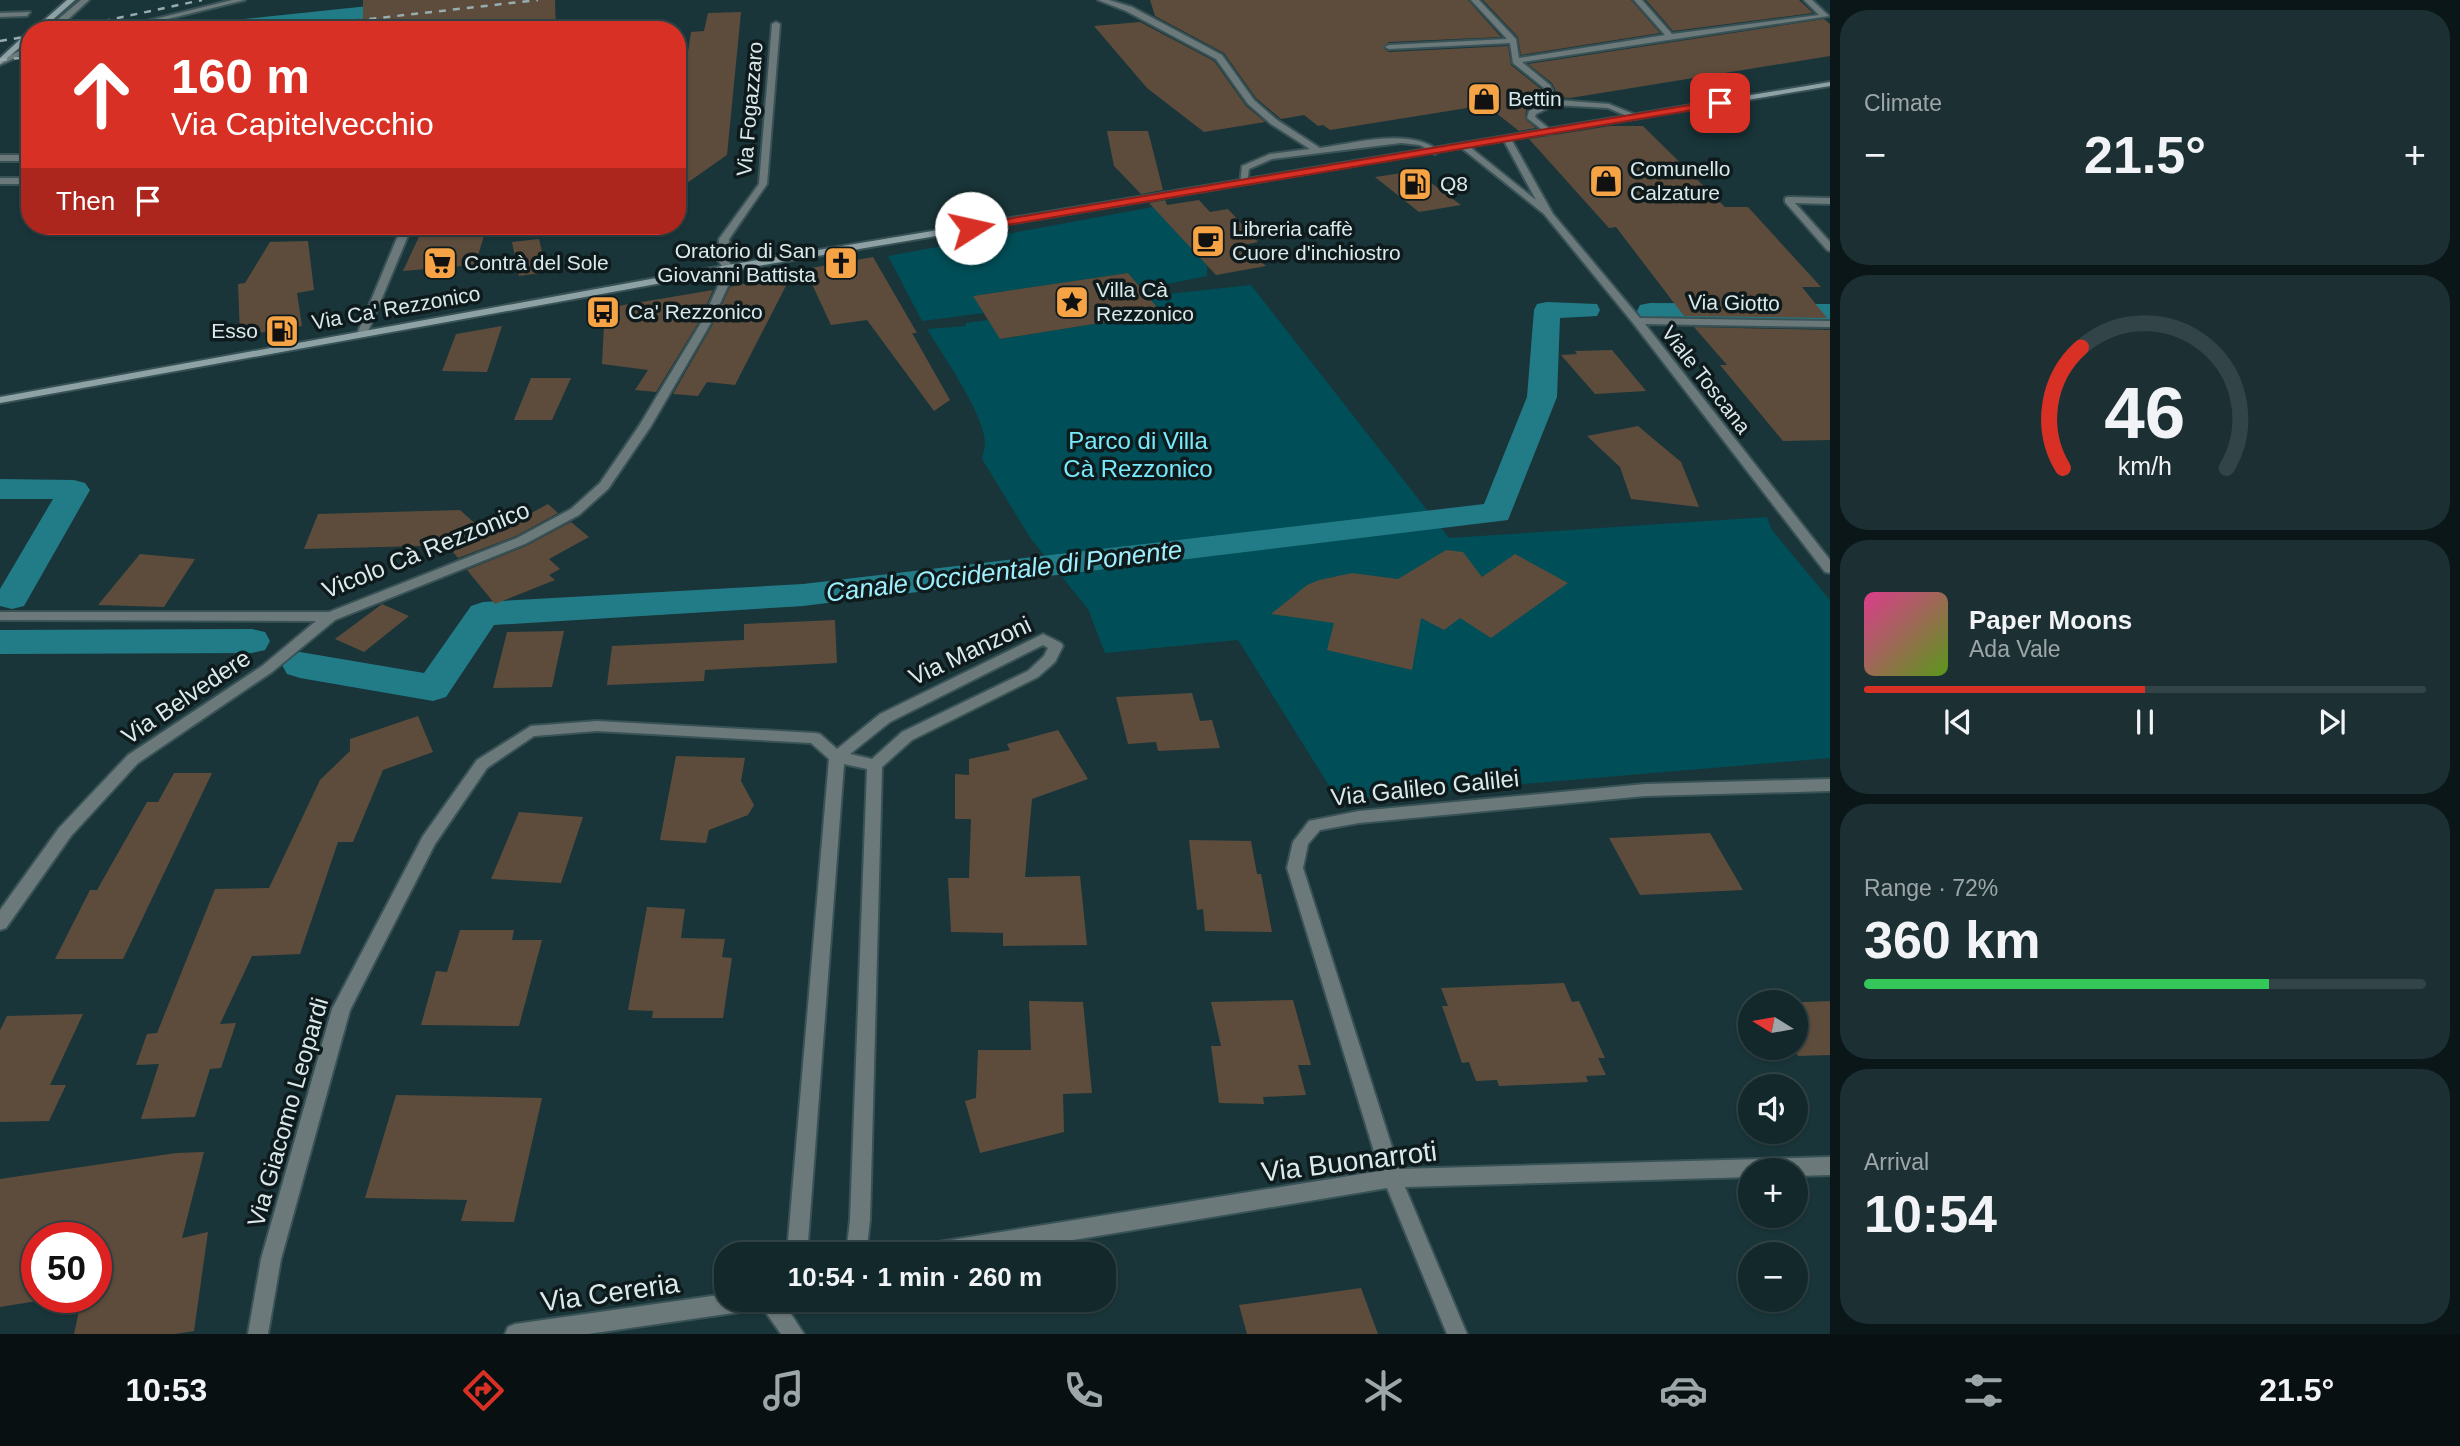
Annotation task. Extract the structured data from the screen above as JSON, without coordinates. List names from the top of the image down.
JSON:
{
  "streets": {
    "main road": ["Via Ca' Rezzonico"],
    "street": [
      "Via Fogazzaro",
      "Via Giotto",
      "Viale Toscana",
      "Vicolo Cà Rezzonico",
      "Via Manzoni",
      "Via Belvedere",
      "Via Galileo Galilei",
      "Via Giacomo Leopardi",
      "Via Buonarroti",
      "Via Cereria"
    ]
  },
  "crossings": [
    ["Via Fogazzaro", "Via Ca' Rezzonico"],
    ["Via Fogazzaro", "Vicolo Cà Rezzonico"],
    ["Via Giotto", "Viale Toscana"],
    ["Via Ca' Rezzonico", "Viale Toscana"],
    ["Via Ca' Rezzonico", "Vicolo Cà Rezzonico"],
    ["Vicolo Cà Rezzonico", "Via Belvedere"],
    ["Via Manzoni", "Via Giacomo Leopardi"],
    ["Via Galileo Galilei", "Via Buonarroti"]
  ],
  "water": ["Canale Occidentale di Ponente"],
  "parks": ["Parco di Villa Cà Rezzonico"],
  "places": {
    "shop": ["Bettin", "Comunello Calzature"],
    "fuel station": ["Q8", "Esso"],
    "cafe": ["Libreria caffè Cuore d'inchiostro"],
    "supermarket": ["Contrà del Sole"],
    "church": ["Oratorio di San Giovanni Battista"],
    "place": ["Villa Cà Rezzonico"],
    "bus stop": ["Ca' Rezzonico"]
  },
  "north": "left",
  "page": {
    "tile": [
      "Climate",
      ["Range · 72%", "360 km"],
      ["Arrival", "10:54"]
    ],
    "turn": ["160 m", "Via Capitelvecchio"],
    "heat": ["−", "21.5°", "+"],
    "then": "Then",
    "song": ["Paper Moons", "Ada Vale"],
    "map_buttons": ["+", "−"],
    "limit": "50",
    "trip": "10:54 · 1 min · 260 m",
    "tabs": ["10:53", "21.5°"],
    "gauge": ["46", "km/h"]
  }
}
